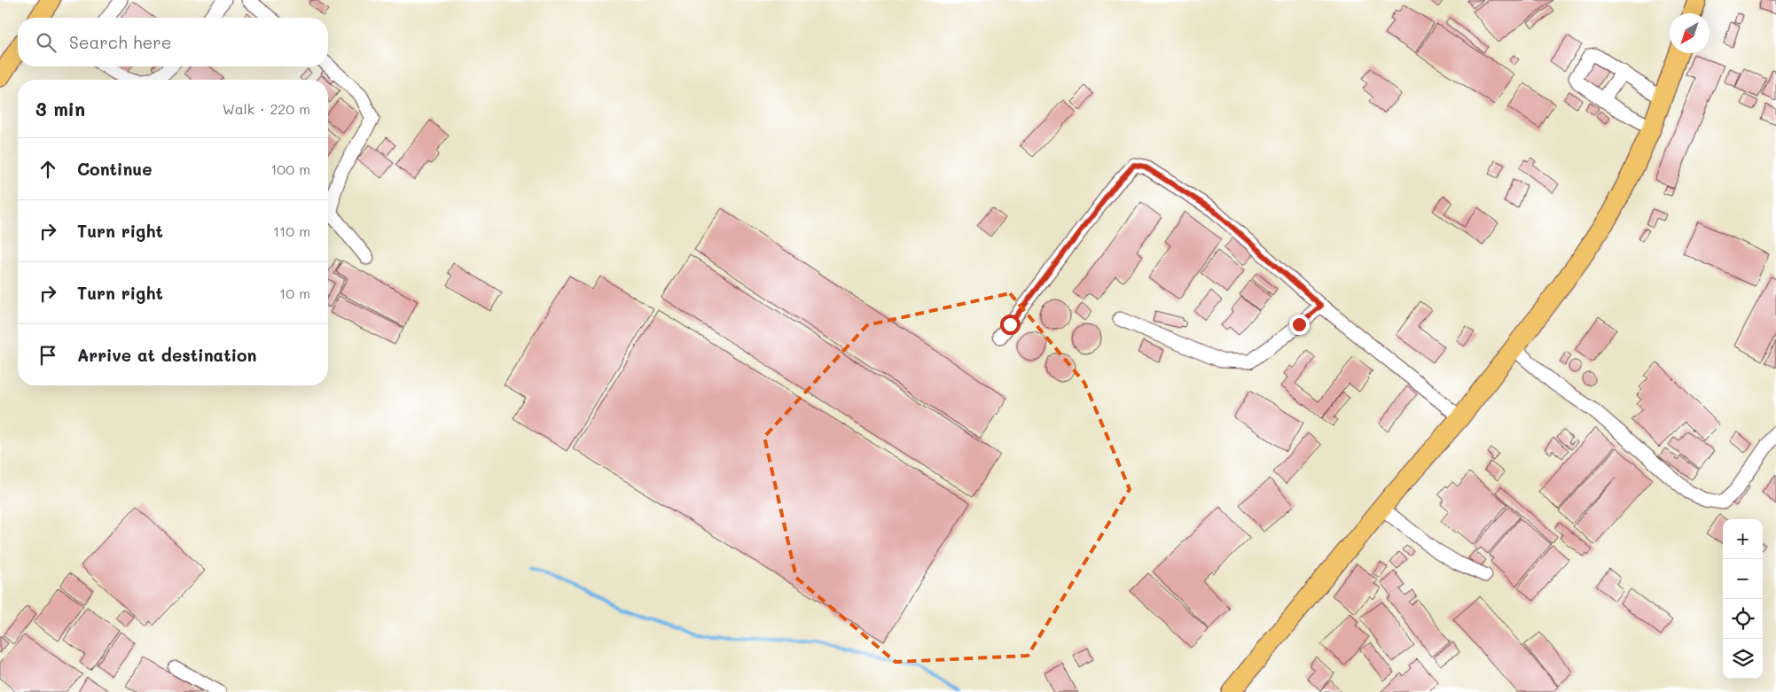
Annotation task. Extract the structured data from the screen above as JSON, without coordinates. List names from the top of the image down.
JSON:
{
  "north": "bottom left",
  "page": {
    "search": "Search here",
    "heading": ["3 min", "Walk · 220 m"],
    "list": [
      ["Continue", "100 m"],
      ["Turn right", "110 m"],
      ["Turn right", "10 m"],
      "Arrive at destination"
    ],
    "map_buttons": ["+", "−"]
  }
}
